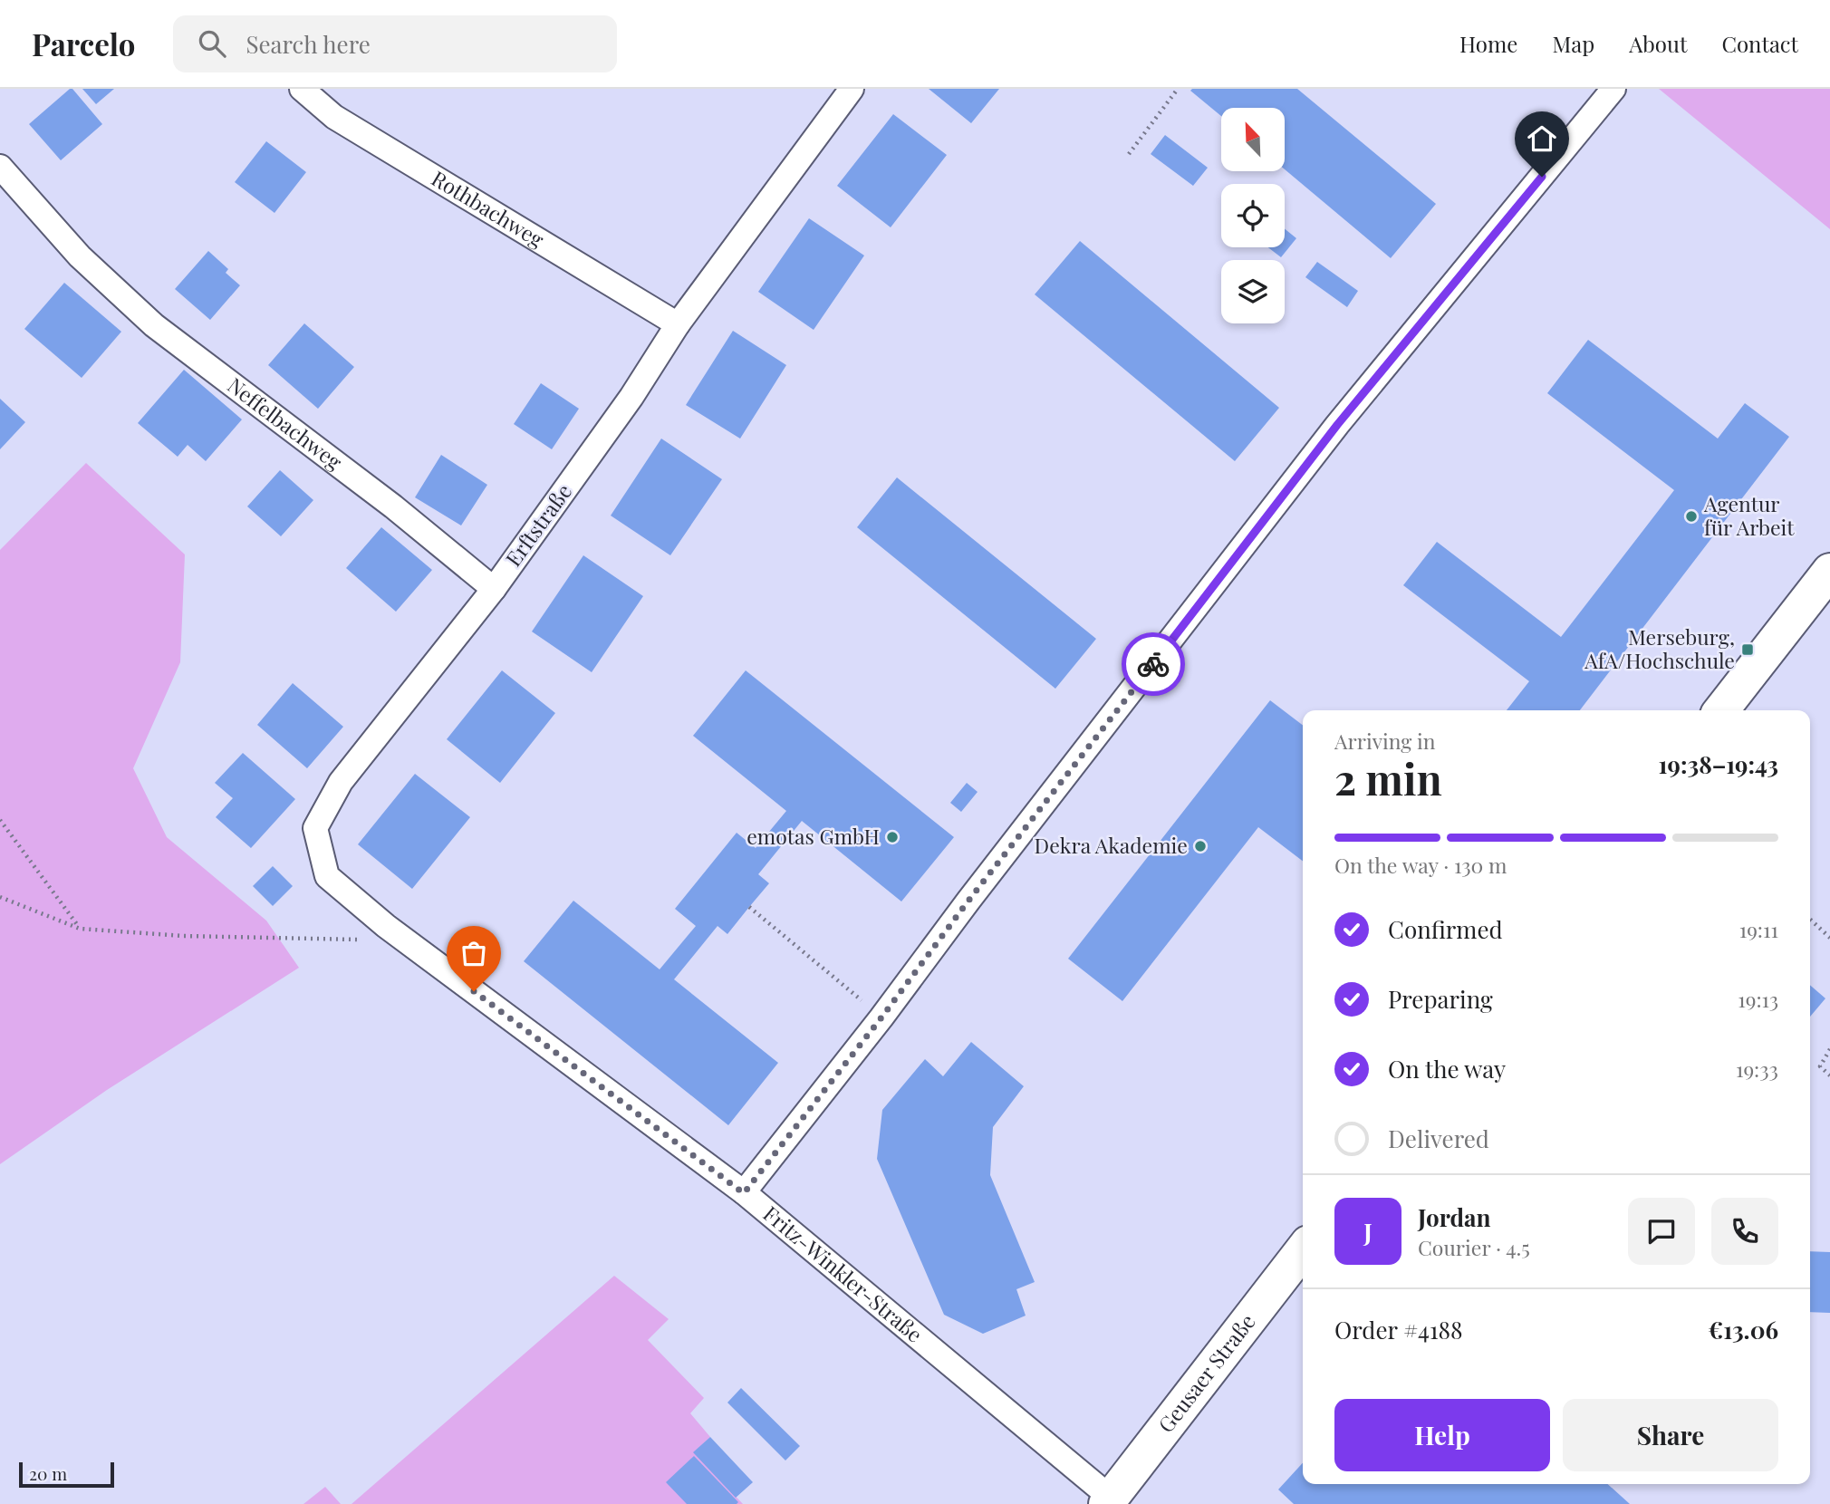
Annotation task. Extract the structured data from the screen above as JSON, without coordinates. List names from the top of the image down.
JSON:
{
  "streets": {
    "street": [
      "Rothbachweg",
      "Neffelbachweg",
      "Erftstraße",
      "Fritz-Winkler-Straße",
      "Geusaer Straße"
    ]
  },
  "crossings": [
    ["Rothbachweg", "Erftstraße"],
    ["Neffelbachweg", "Erftstraße"],
    ["Erftstraße", "Fritz-Winkler-Straße"],
    ["Fritz-Winkler-Straße", "Geusaer Straße"]
  ],
  "places": {
    "other": ["Agentur für Arbeit", "emotas GmbH", "Dekra Akademie"],
    "transit": ["Merseburg, AfA/Hochschule"]
  },
  "scale_bar": "20 m",
  "north": "top left",
  "page": {
    "header": "Parcelo",
    "search": "Search here",
    "nav": [
      "Home",
      "Map",
      "About",
      "Contact"
    ],
    "heading": ["2 min", "Arriving in", "19:38–19:43"],
    "panel": [
      "Jordan",
      "Courier · 4.5",
      "Order #4188",
      "€13.06"
    ],
    "bar": "On the way · 130 m",
    "list": [
      ["Confirmed", "19:11"],
      ["Preparing", "19:13"],
      ["On the way", "19:33"],
      "Delivered"
    ],
    "round": "J",
    "buttons": ["Help", "Share"],
    "scale": "20 m"
  }
}
